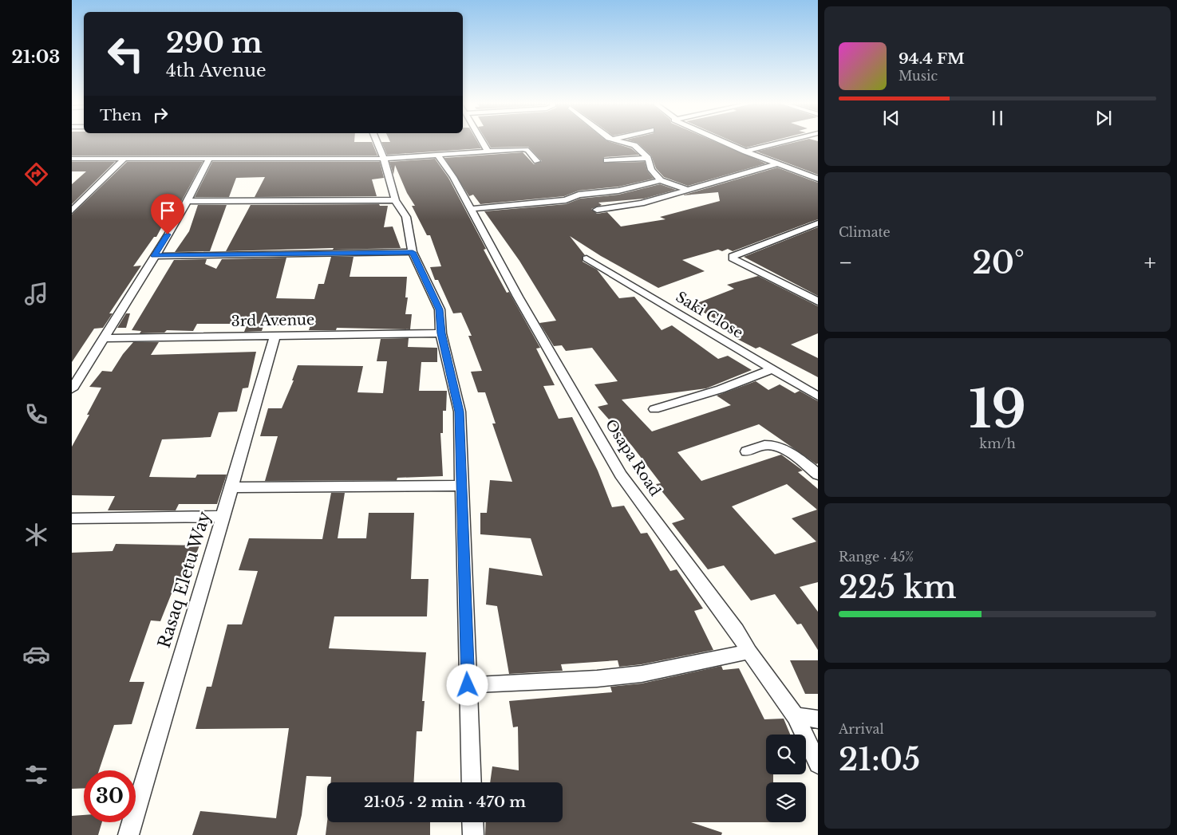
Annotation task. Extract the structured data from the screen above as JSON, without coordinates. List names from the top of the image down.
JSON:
{
  "streets": {
    "street": [
      "Saki Close",
      "3rd Avenue",
      "Osapa Road",
      "Rasaq Eletu Way"
    ]
  },
  "crossings": [
    ["3rd Avenue", "Rasaq Eletu Way"]
  ],
  "page": {
    "tabs": "21:03",
    "turn": ["290 m", "4th Avenue"],
    "song": ["94.4 FM", "Music"],
    "then": "Then",
    "tile": [
      "Climate",
      ["19", "km/h"],
      ["Range · 45%", "225 km"],
      ["Arrival", "21:05"]
    ],
    "heat": ["−", "20°", "+"],
    "limit": "30",
    "trip": "21:05 · 2 min · 470 m"
  }
}
